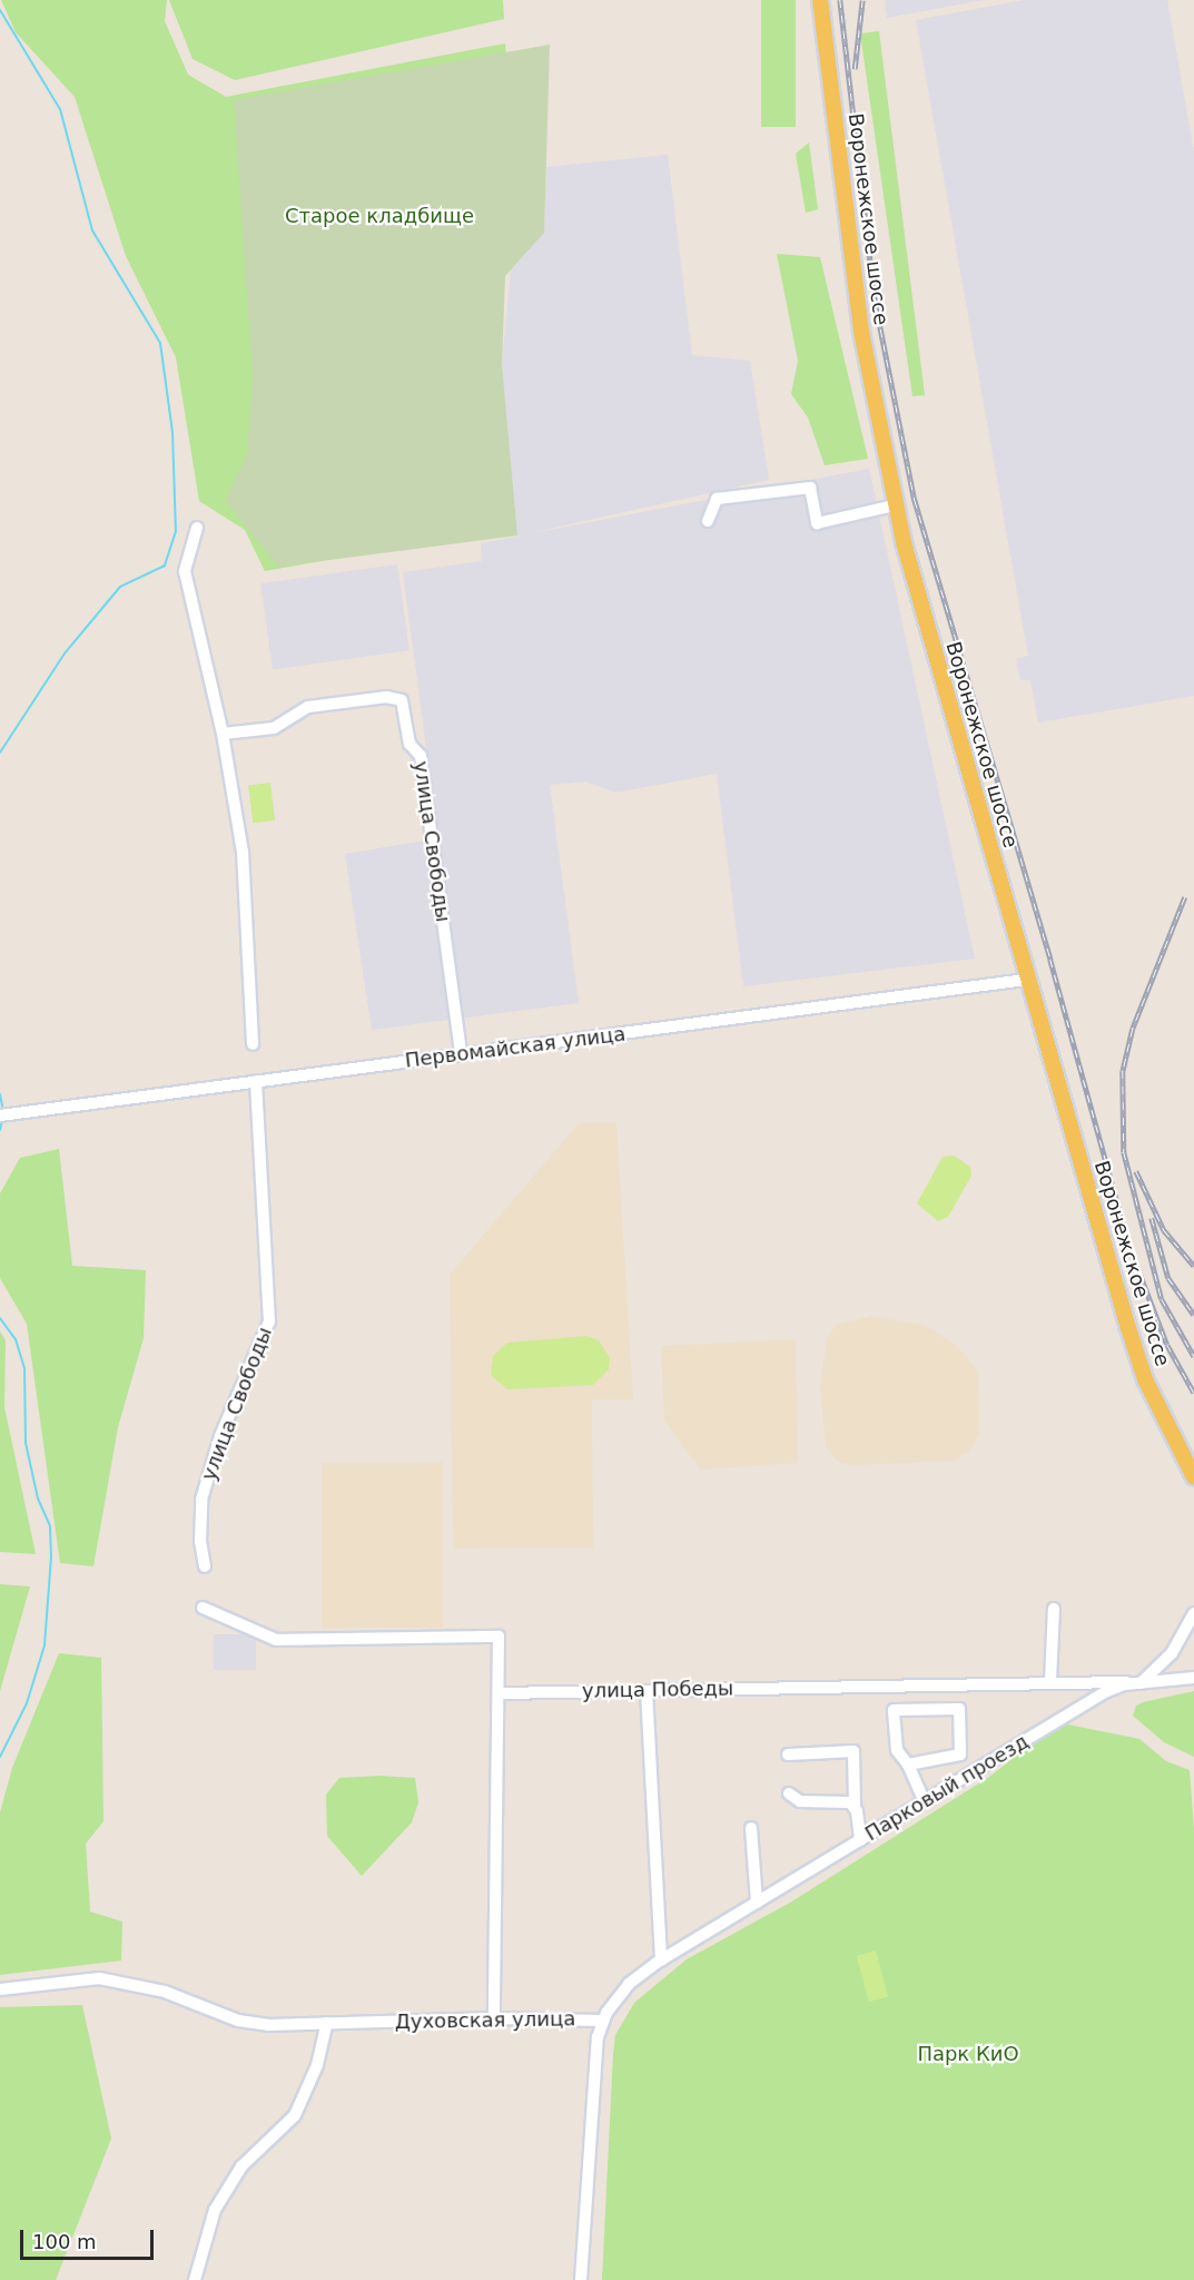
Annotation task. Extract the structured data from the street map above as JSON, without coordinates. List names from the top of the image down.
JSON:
{
  "streets": {
    "main road": ["Воронежское шоссе"],
    "street": [
      "улица Свободы",
      "Первомайская улица",
      "улица Победы",
      "Парковый проезд",
      "Духовская улица"
    ]
  },
  "crossings": [
    ["Воронежское шоссе", "Первомайская улица"],
    ["улица Свободы", "Первомайская улица"],
    ["улица Победы", "Парковый проезд"],
    ["Парковый проезд", "Духовская улица"]
  ],
  "parks": ["Старое кладбище", "Парк КиО"],
  "scale_bar": "100 m"
}
